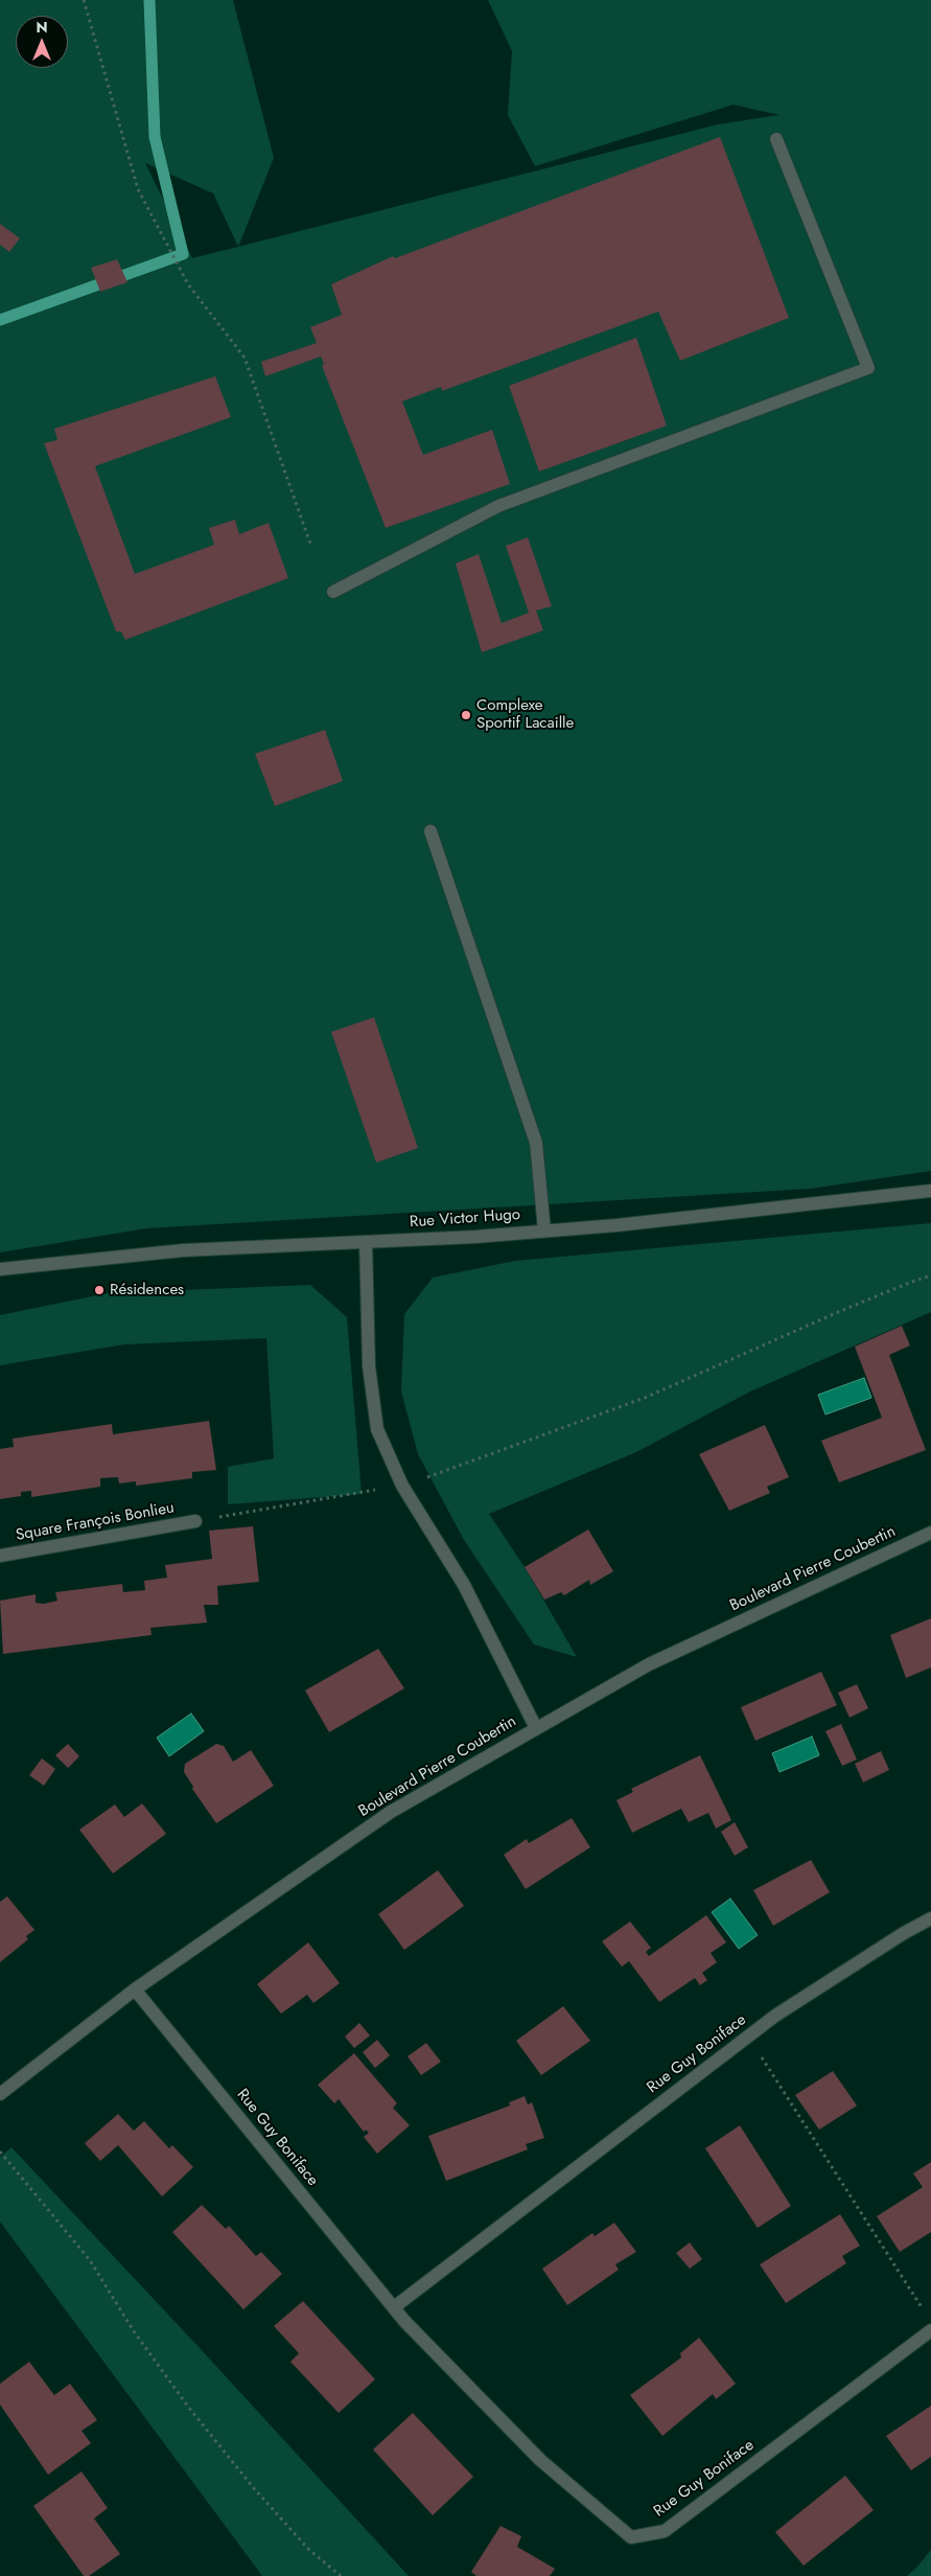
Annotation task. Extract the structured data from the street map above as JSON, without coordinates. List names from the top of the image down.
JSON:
{
  "streets": {
    "street": [
      "Rue Victor Hugo",
      "Square François Bonlieu",
      "Boulevard Pierre Coubertin",
      "Rue Guy Boniface"
    ]
  },
  "crossings": [
    ["Boulevard Pierre Coubertin", "Rue Guy Boniface"]
  ],
  "places": ["Complexe Sportif Lacaille", "Résidences"],
  "north": "top"
}
